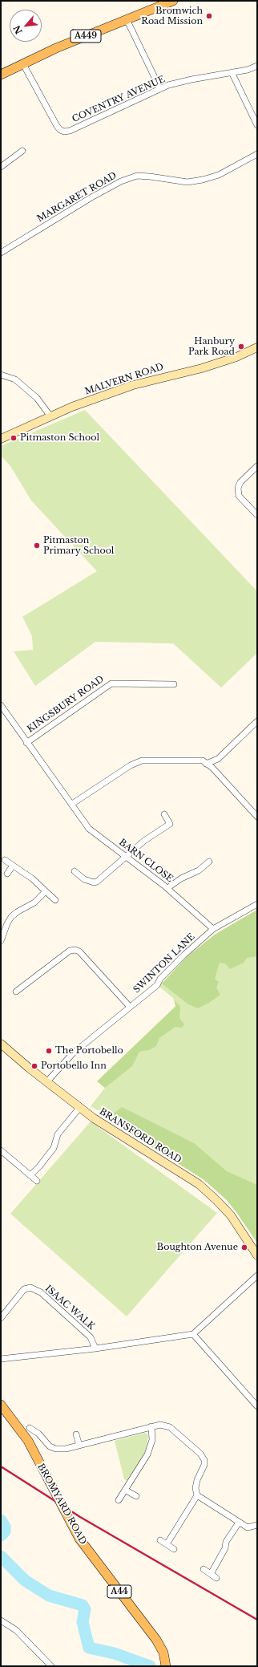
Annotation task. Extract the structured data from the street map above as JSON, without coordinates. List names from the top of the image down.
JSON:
{
  "streets": {
    "main road": [
      "A449",
      "MALVERN ROAD",
      "BRANSFORD ROAD",
      "BROMYARD ROAD",
      "A44"
    ],
    "street": [
      "COVENTRY AVENUE",
      "MARGARET ROAD",
      "KINGSBURY ROAD",
      "BARN CLOSE",
      "SWINTON LANE",
      "ISAAC WALK"
    ]
  },
  "crossings": [
    ["A449", "COVENTRY AVENUE"],
    ["KINGSBURY ROAD", "BARN CLOSE"],
    ["BARN CLOSE", "SWINTON LANE"],
    ["SWINTON LANE", "BRANSFORD ROAD"]
  ],
  "places": [
    "Bromwich Road Mission",
    "Hanbury Park Road",
    "Pitmaston School",
    "Pitmaston Primary School",
    "The Portobello",
    "Portobello Inn",
    "Boughton Avenue"
  ],
  "north": "bottom left"
}
